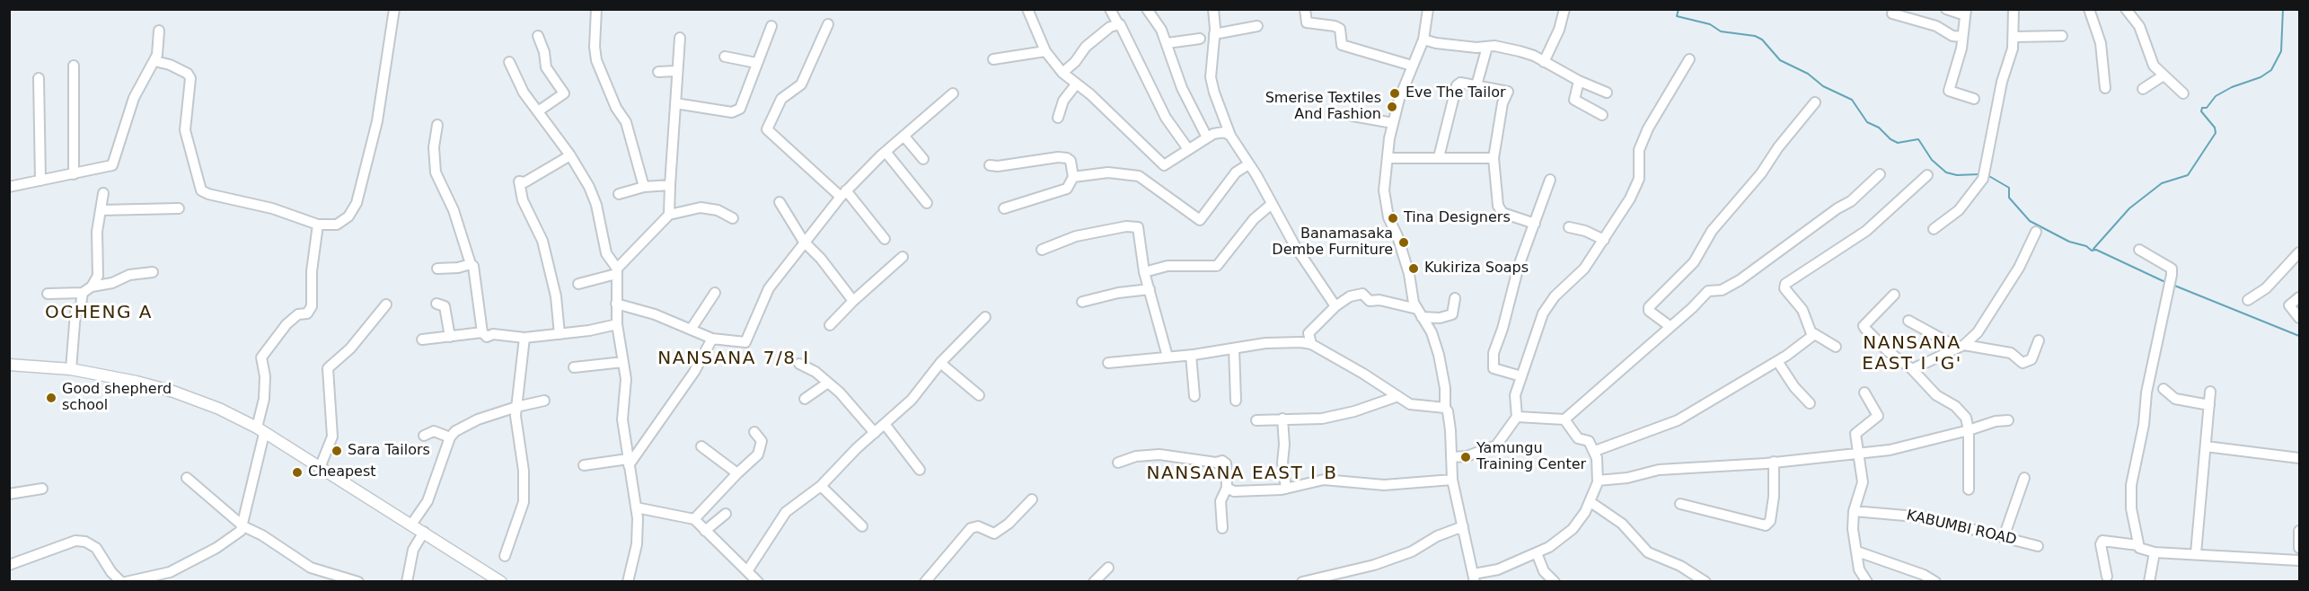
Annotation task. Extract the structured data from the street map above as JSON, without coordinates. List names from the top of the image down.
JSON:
{
  "streets": {
    "street": ["KABUMBI ROAD"]
  },
  "districts": [
    "OCHENG A",
    "NANSANA EAST I 'G'",
    "NANSANA 7/8 I",
    "NANSANA EAST I B"
  ],
  "places": [
    "Eve The Tailor",
    "Smerise Textiles And Fashion",
    "Tina Designers",
    "Banamasaka Dembe Furniture",
    "Kukiriza Soaps",
    "Good shepherd school",
    "Sara Tailors",
    "Yamungu Training Center",
    "Cheapest"
  ]
}
